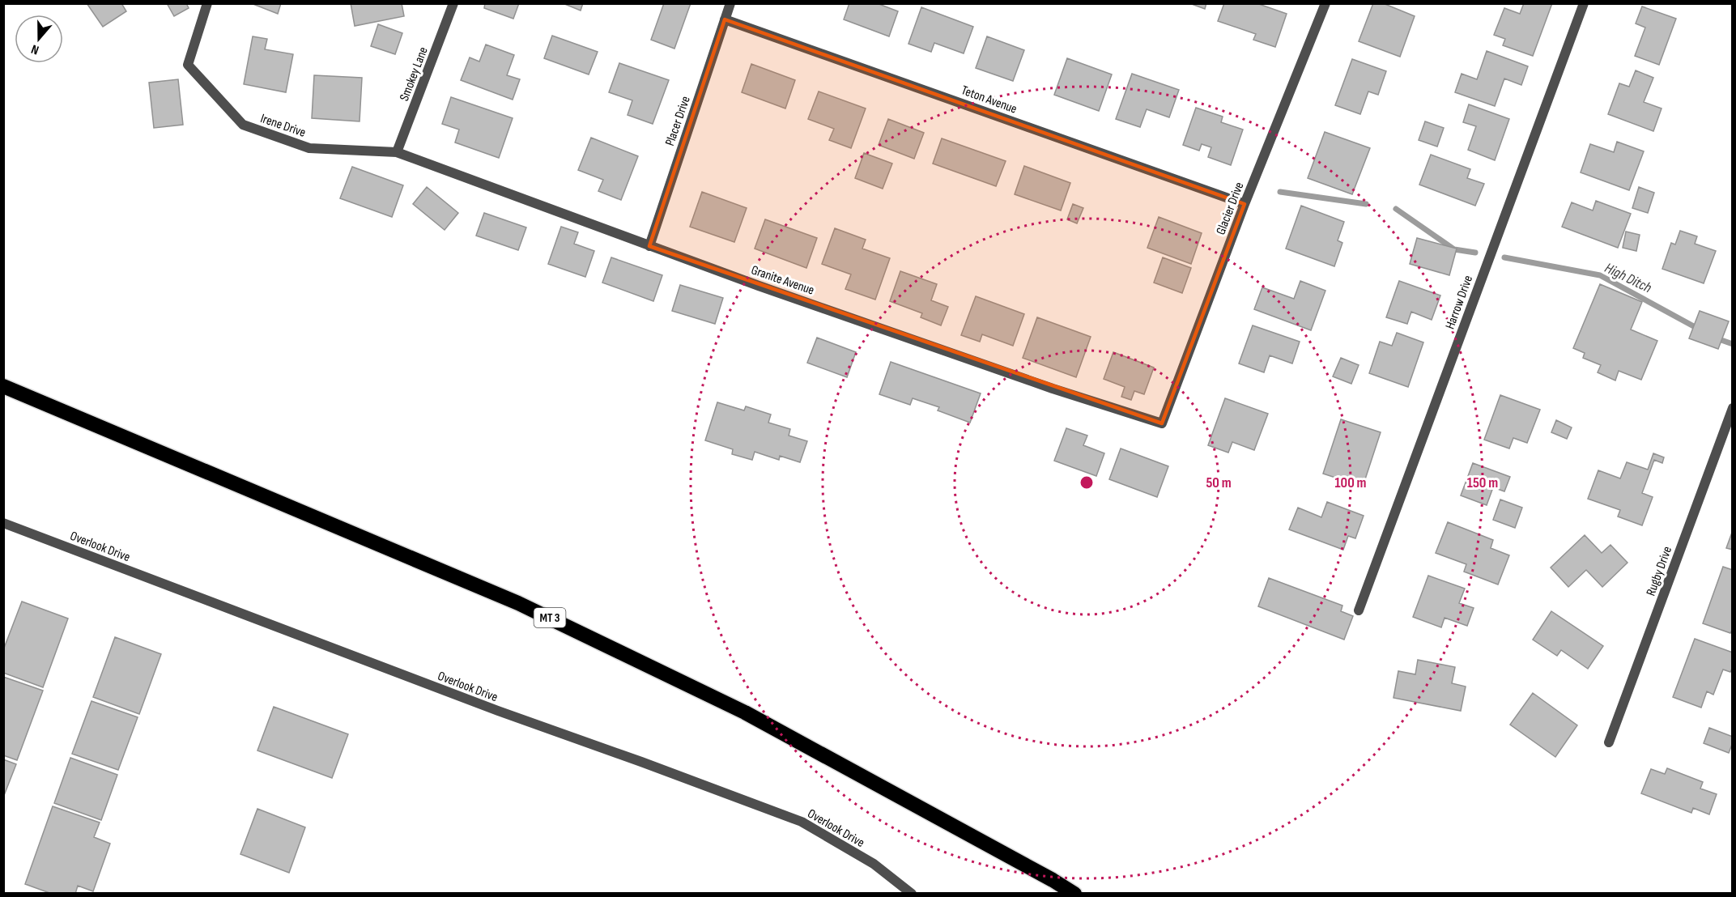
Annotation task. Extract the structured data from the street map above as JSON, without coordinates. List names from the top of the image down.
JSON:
{
  "streets": {
    "highway": ["MT 3"],
    "street": [
      "Smokey Lane",
      "Teton Avenue",
      "Placer Drive",
      "Irene Drive",
      "Glacier Drive",
      "Granite Avenue",
      "Harrow Drive",
      "Overlook Drive",
      "Rugby Drive"
    ]
  },
  "crossings": [
    ["Smokey Lane", "Irene Drive"],
    ["Smokey Lane", "Granite Avenue"],
    ["Teton Avenue", "Placer Drive"],
    ["Teton Avenue", "Glacier Drive"],
    ["Placer Drive", "Granite Avenue"],
    ["Irene Drive", "Granite Avenue"],
    ["Glacier Drive", "Granite Avenue"]
  ],
  "water": ["High Ditch"],
  "north": "bottom",
  "rings": ["50 m", "100 m", "150 m"]
}
